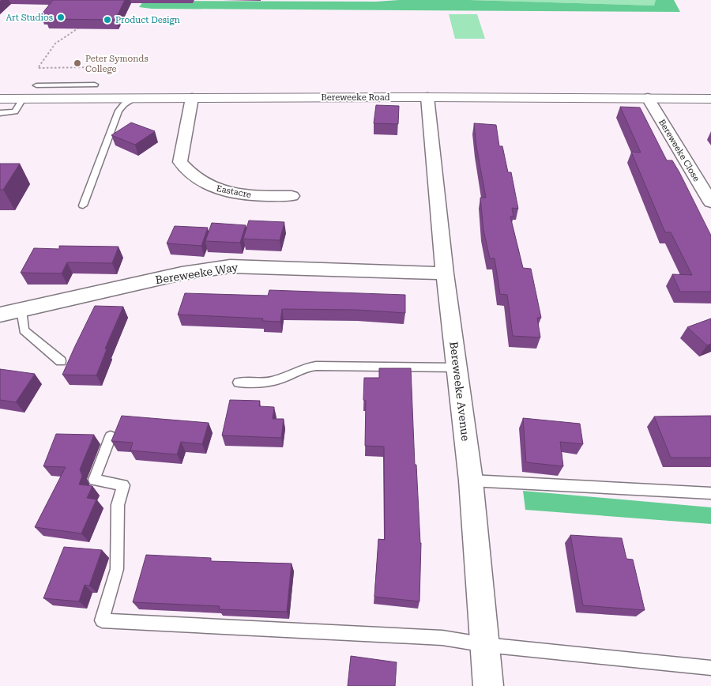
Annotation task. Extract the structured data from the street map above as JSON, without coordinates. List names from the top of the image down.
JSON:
{
  "streets": {
    "main road": ["Bereweeke Road"],
    "street": [
      "Bereweeke Close",
      "Eastacre",
      "Bereweeke Way",
      "Bereweeke Avenue"
    ]
  },
  "crossings": [
    ["Bereweeke Road", "Bereweeke Close"],
    ["Bereweeke Road", "Eastacre"],
    ["Bereweeke Road", "Bereweeke Avenue"],
    ["Bereweeke Way", "Bereweeke Avenue"]
  ],
  "places": ["Art Studios", "Product Design", "Peter Symonds College"]
}
